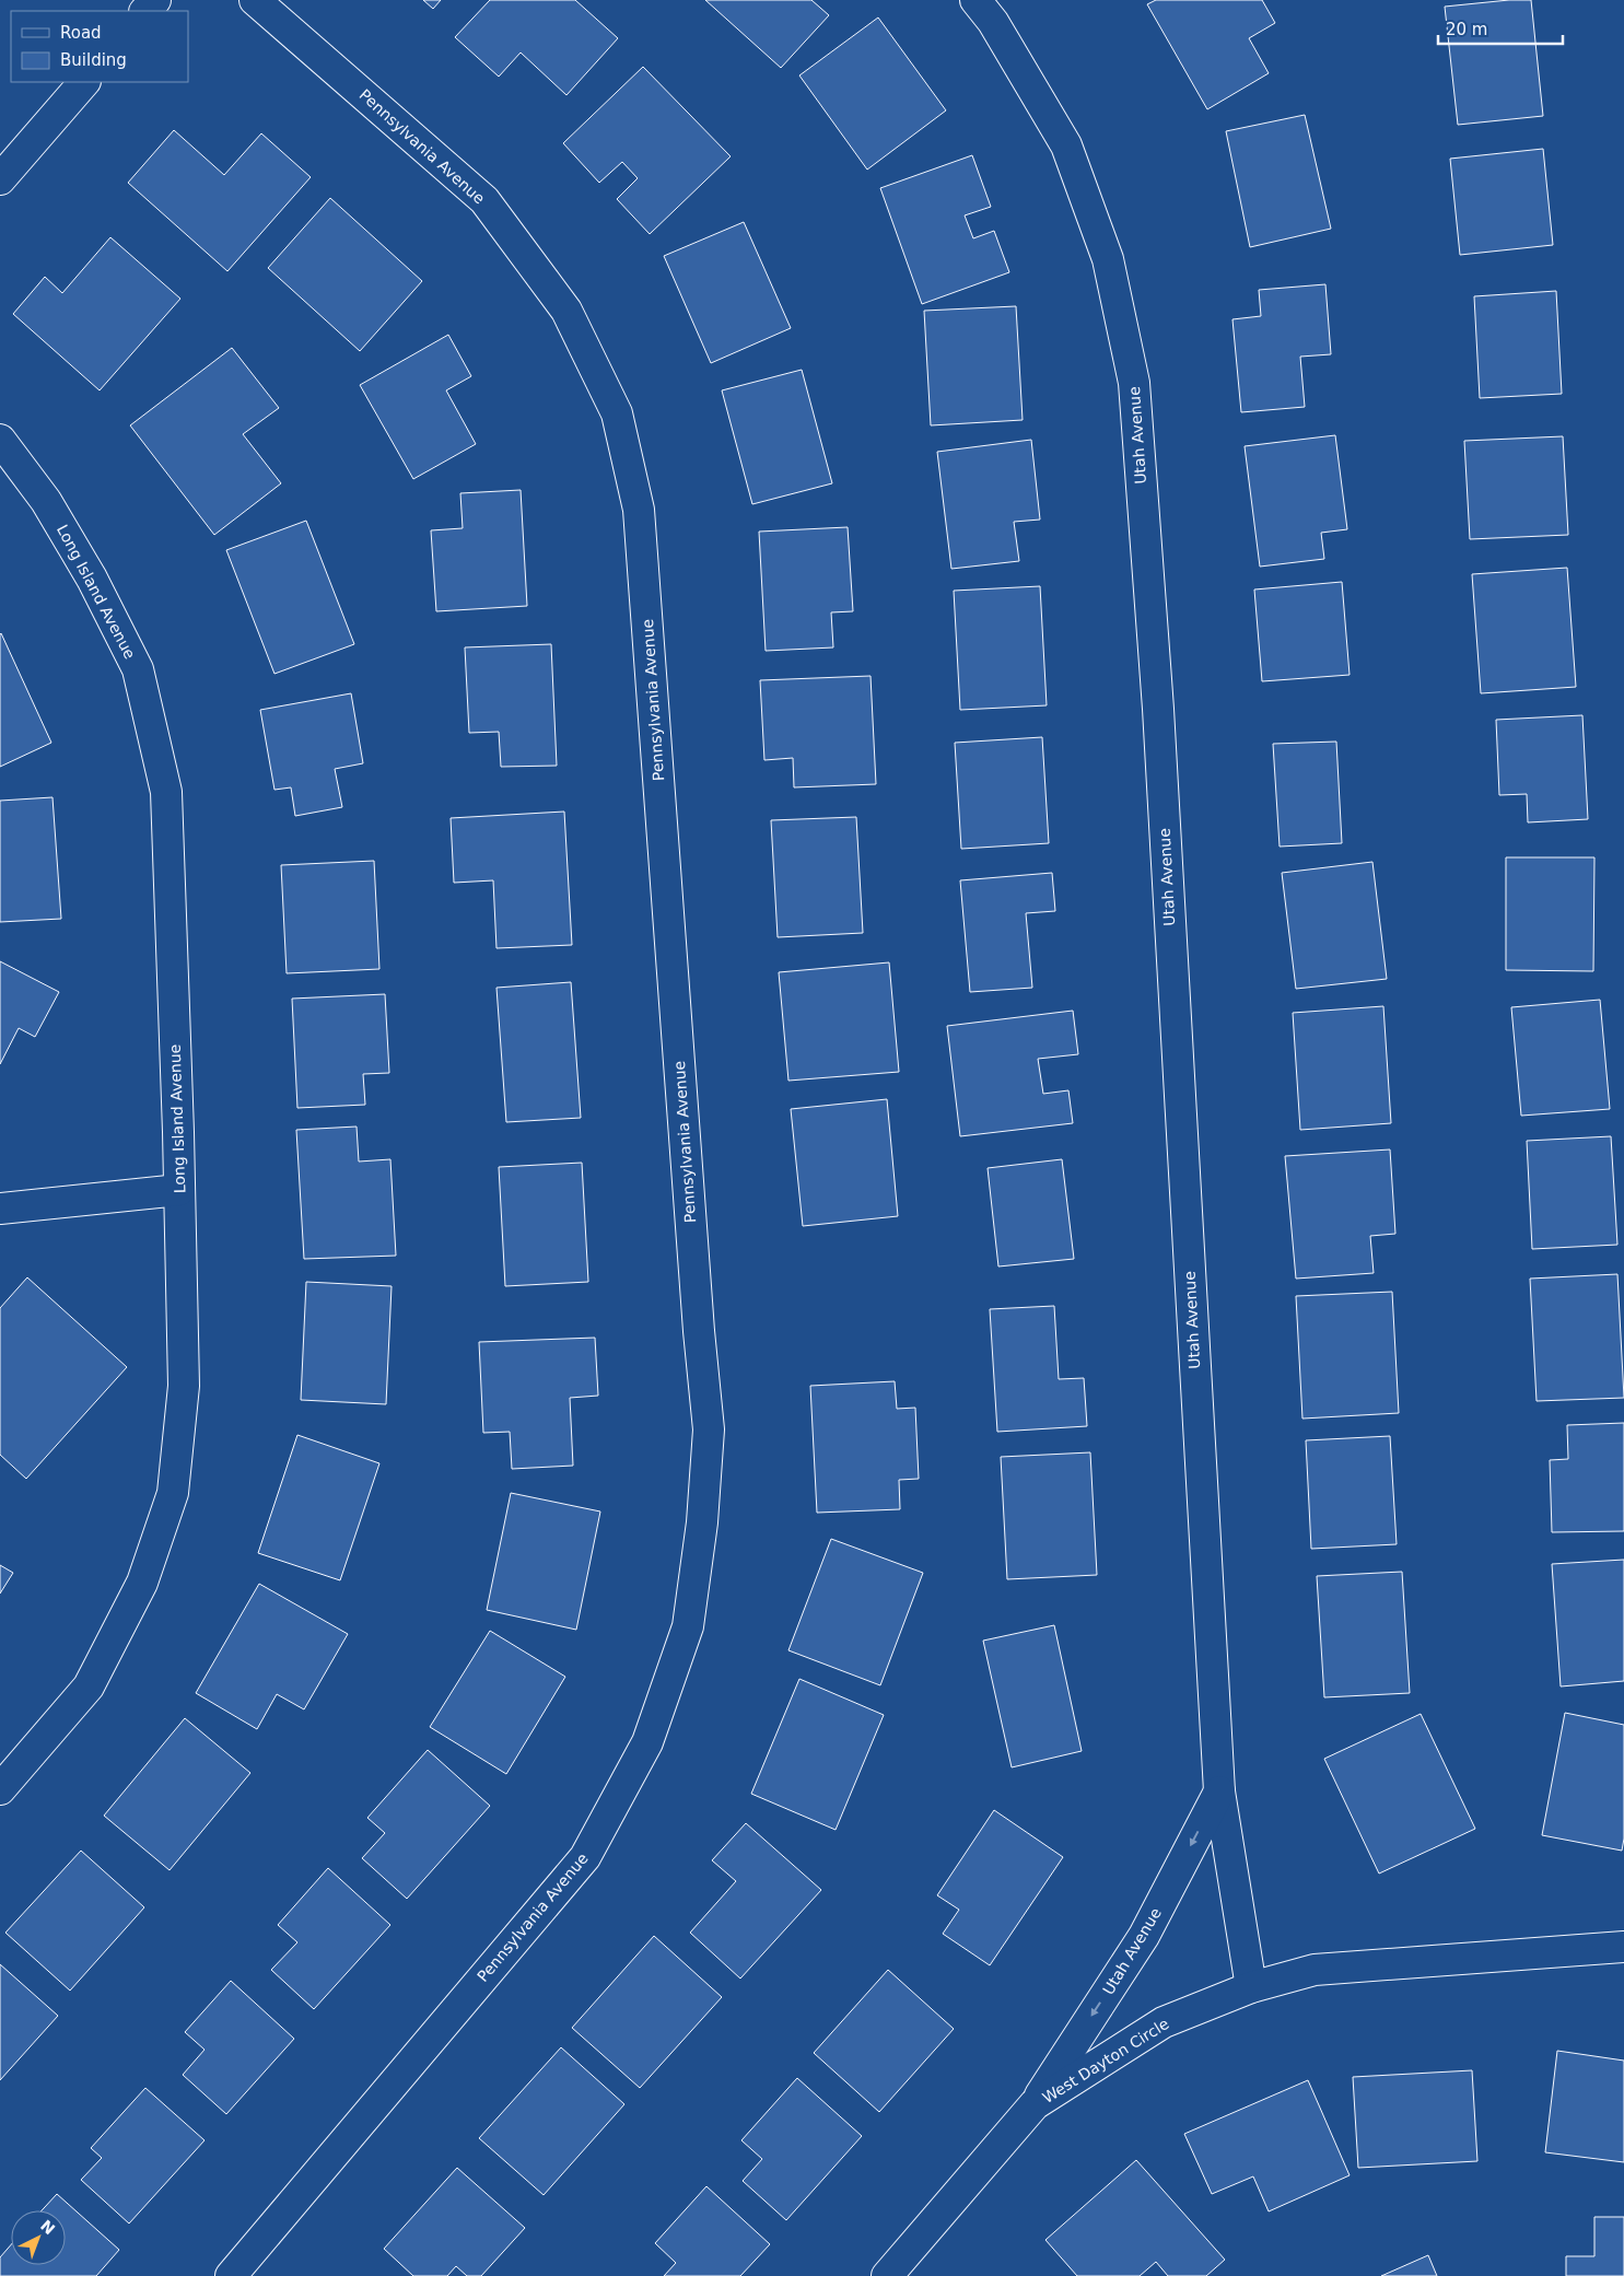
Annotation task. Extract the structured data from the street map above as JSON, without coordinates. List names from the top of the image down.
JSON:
{
  "streets": {
    "street": [
      "Pennsylvania Avenue",
      "Utah Avenue",
      "Long Island Avenue",
      "West Dayton Circle"
    ]
  },
  "crossings": [
    ["Utah Avenue", "West Dayton Circle"]
  ],
  "legend": ["Road", "Building"],
  "scale_bar": "20 m",
  "north": "top right"
}
